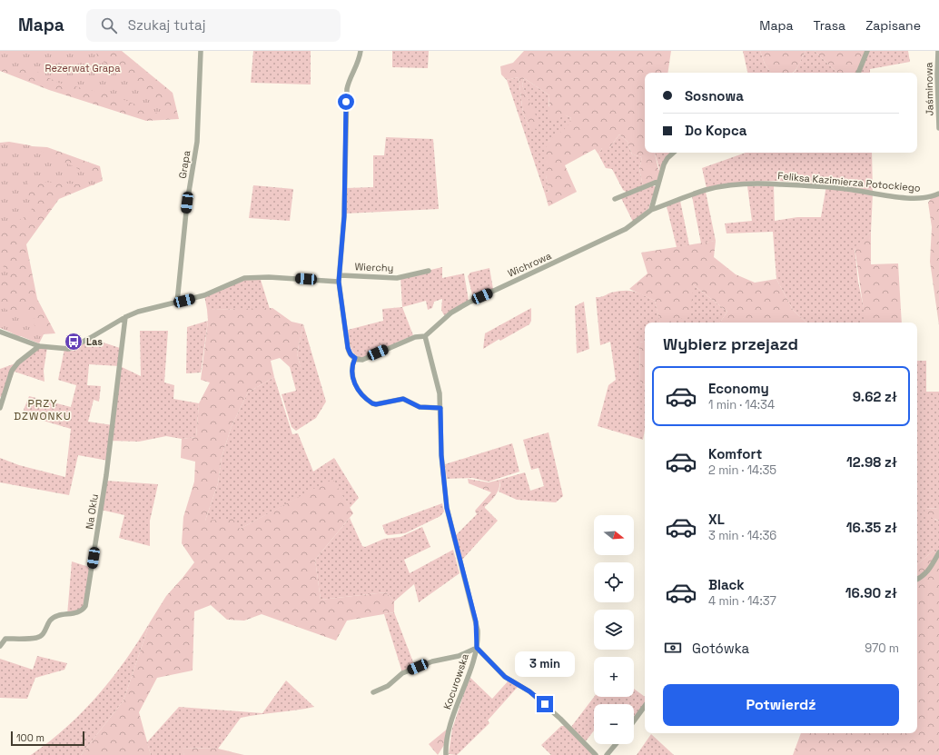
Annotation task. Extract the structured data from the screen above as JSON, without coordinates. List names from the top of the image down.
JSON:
{
  "streets": {
    "street": [
      "Jaśminowa",
      "Grapa",
      "Feliksa Kazimierza Potockiego",
      "Wichrowa",
      "Wierchy",
      "Na Oklu",
      "Kocurowska"
    ]
  },
  "crossings": [
    ["Feliksa Kazimierza Potockiego", "Wichrowa"],
    ["Wichrowa", "Kocurowska"]
  ],
  "districts": ["PRZY DZWONKU"],
  "parks": ["Rezerwat Grapa"],
  "places": {
    "bus stop": ["Las"]
  },
  "scale_bar": "100 m",
  "north": "right",
  "page": {
    "header": "Mapa",
    "search": "Szukaj tutaj",
    "nav": ["Mapa", "Trasa", "Zapisane"],
    "banner": ["Sosnowa", "Do Kopca"],
    "heading": "Wybierz przejazd",
    "list": [
      {
        "name": "Economy",
        "note": "1 min · 14:34",
        "value": "9.62 zł"
      },
      {
        "name": "Komfort",
        "note": "2 min · 14:35",
        "value": "12.98 zł"
      },
      {
        "name": "XL",
        "note": "3 min · 14:36",
        "value": "16.35 zł"
      },
      {
        "name": "Black",
        "note": "4 min · 14:37",
        "value": "16.90 zł"
      }
    ],
    "map_buttons": ["+", "−"],
    "pay": ["Gotówka", "970 m"],
    "bubble": "3 min",
    "buttons": "Potwierdź",
    "scale": "100 m"
  }
}
